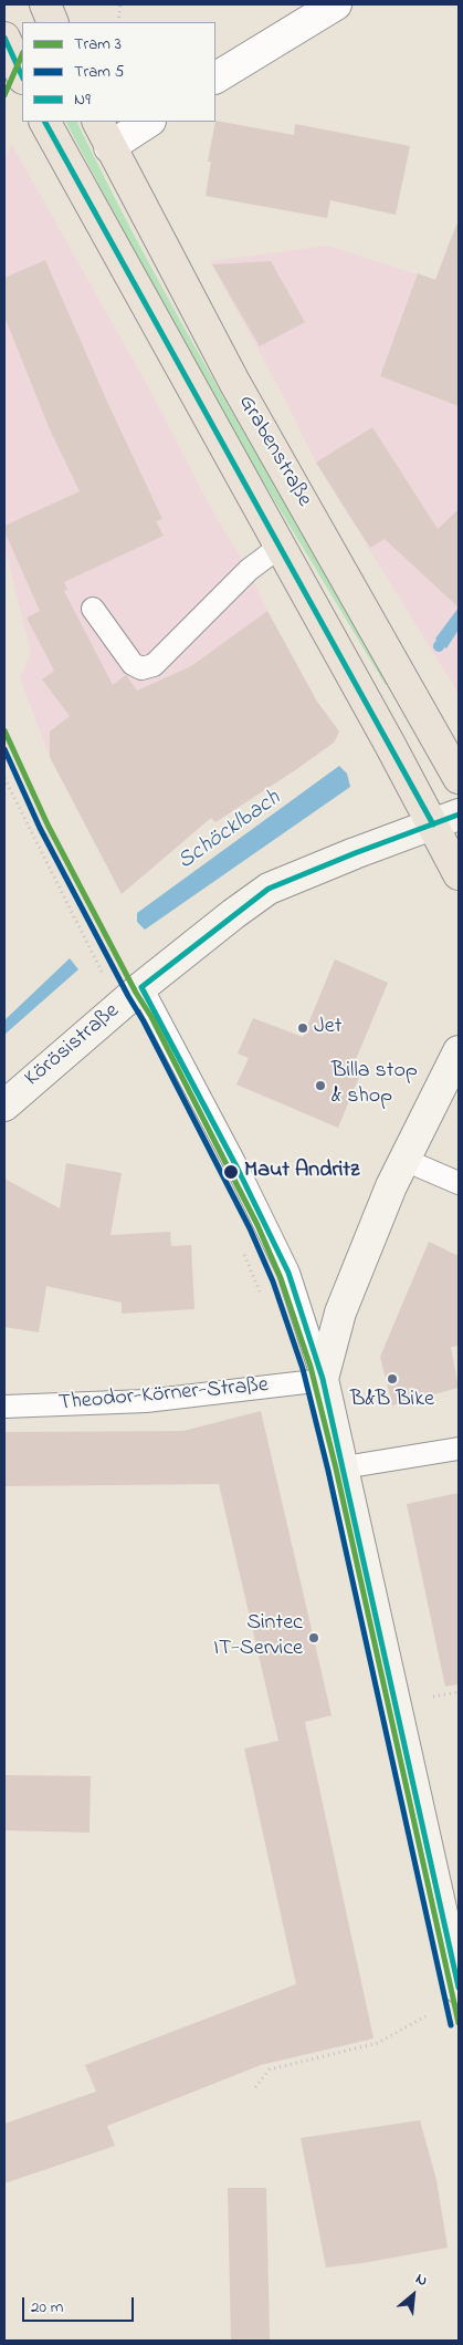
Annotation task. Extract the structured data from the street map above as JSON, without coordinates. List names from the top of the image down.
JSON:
{
  "streets": {
    "main road": ["Grabenstraße", "Körösistraße"],
    "lane": ["Theodor-Körner-Straße"]
  },
  "crossings": [
    ["Grabenstraße", "Körösistraße"]
  ],
  "water": ["Schöcklbach"],
  "places": [
    "Jet",
    "Billa stop & shop",
    "Maut Andritz",
    "B&B Bike",
    "Sintec IT-Service"
  ],
  "lines": ["transit line N9", "tram line 3", "tram line 5"],
  "legend": ["Tram 3", "Tram 5", "N9"],
  "scale_bar": "20 m",
  "north": "top right"
}
